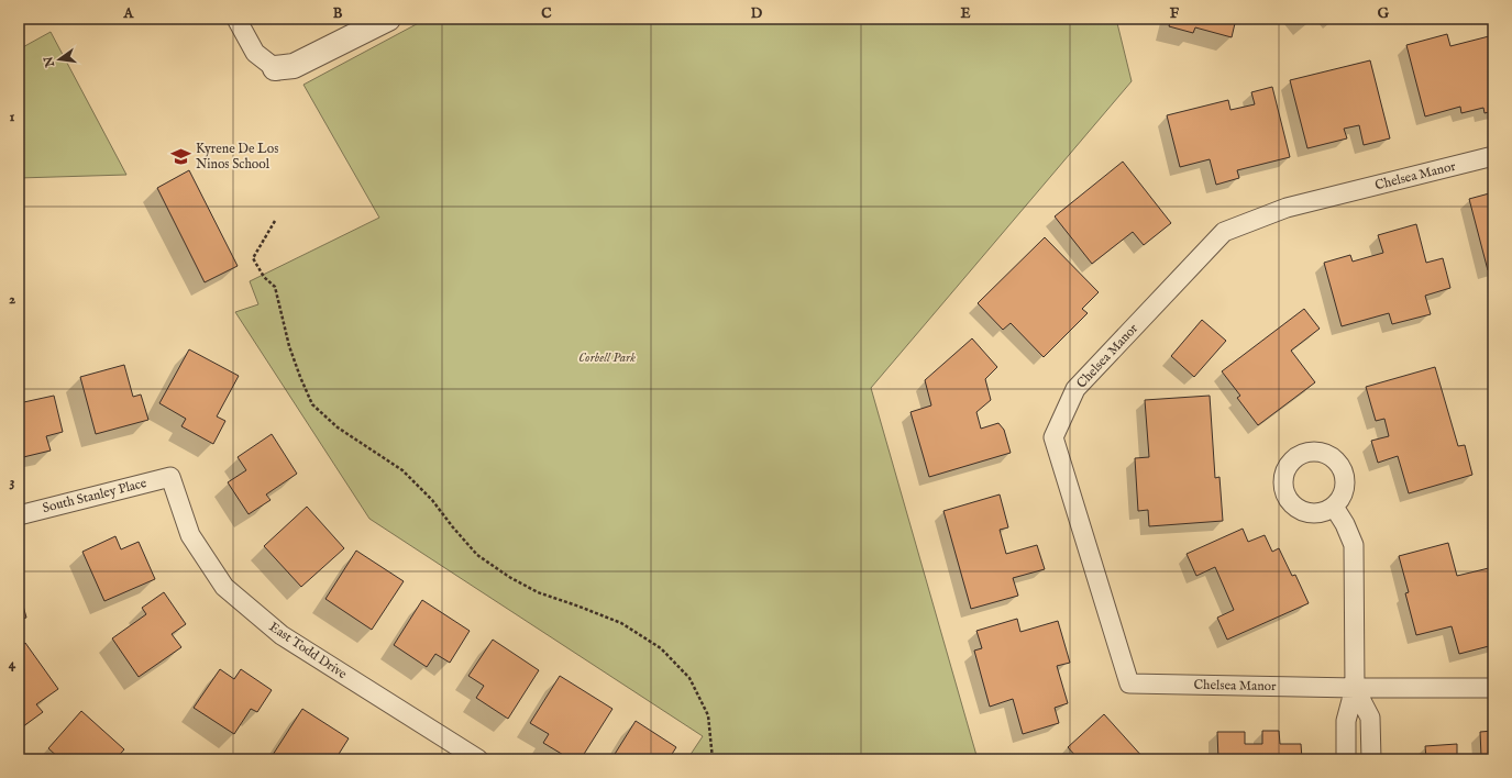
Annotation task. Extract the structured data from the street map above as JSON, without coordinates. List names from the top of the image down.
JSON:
{
  "streets": {
    "street": ["Chelsea Manor", "South Stanley Place", "East Todd Drive"]
  },
  "crossings": [
    ["South Stanley Place", "East Todd Drive"]
  ],
  "parks": ["Corbell Park"],
  "places": {
    "school or university": ["Kyrene De Los Ninos School"]
  },
  "north": "left",
  "grid": {
    "columns": [
      "A",
      "B",
      "C",
      "D",
      "E",
      "F",
      "G"
    ],
    "rows": [
      "1",
      "2",
      "3",
      "4"
    ]
  }
}
